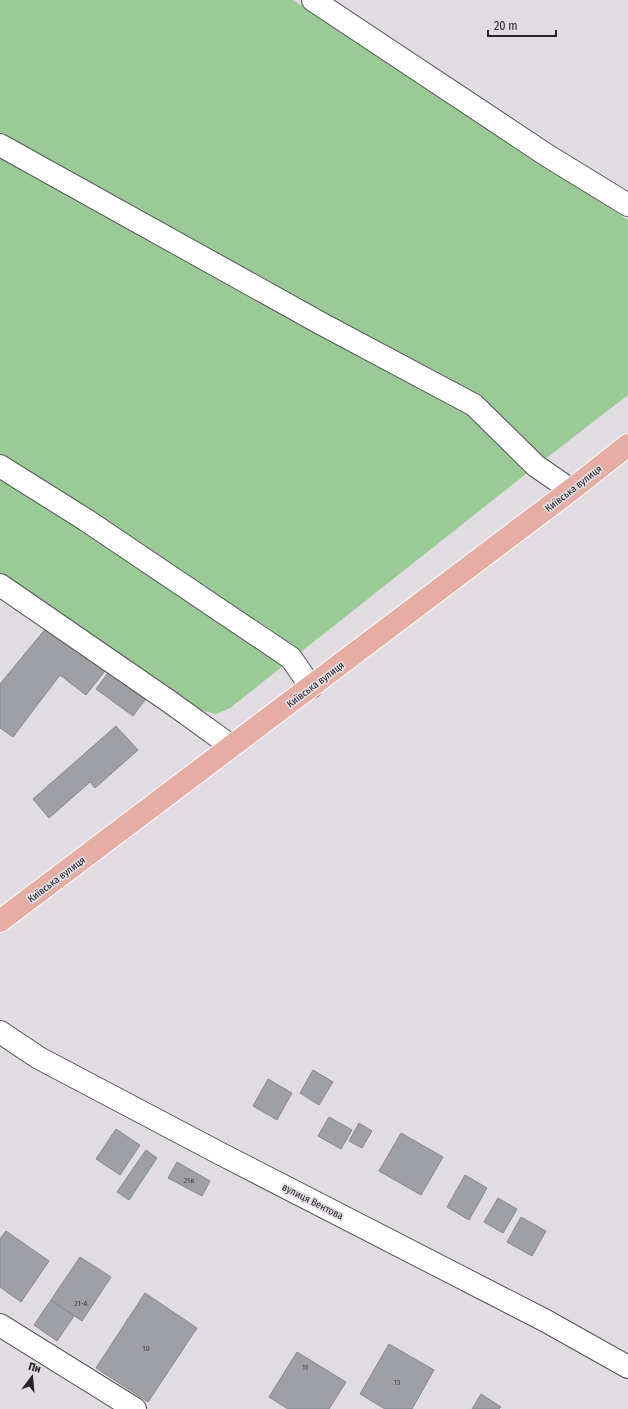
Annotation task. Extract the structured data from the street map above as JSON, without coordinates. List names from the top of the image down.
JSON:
{
  "streets": {
    "main road": ["Київська вулиця"],
    "street": ["вулиця Вентова"]
  },
  "house_numbers": [
    "21в",
    "21-А",
    "10",
    "11",
    "13"
  ],
  "scale_bar": "20 m",
  "north": "top"
}
